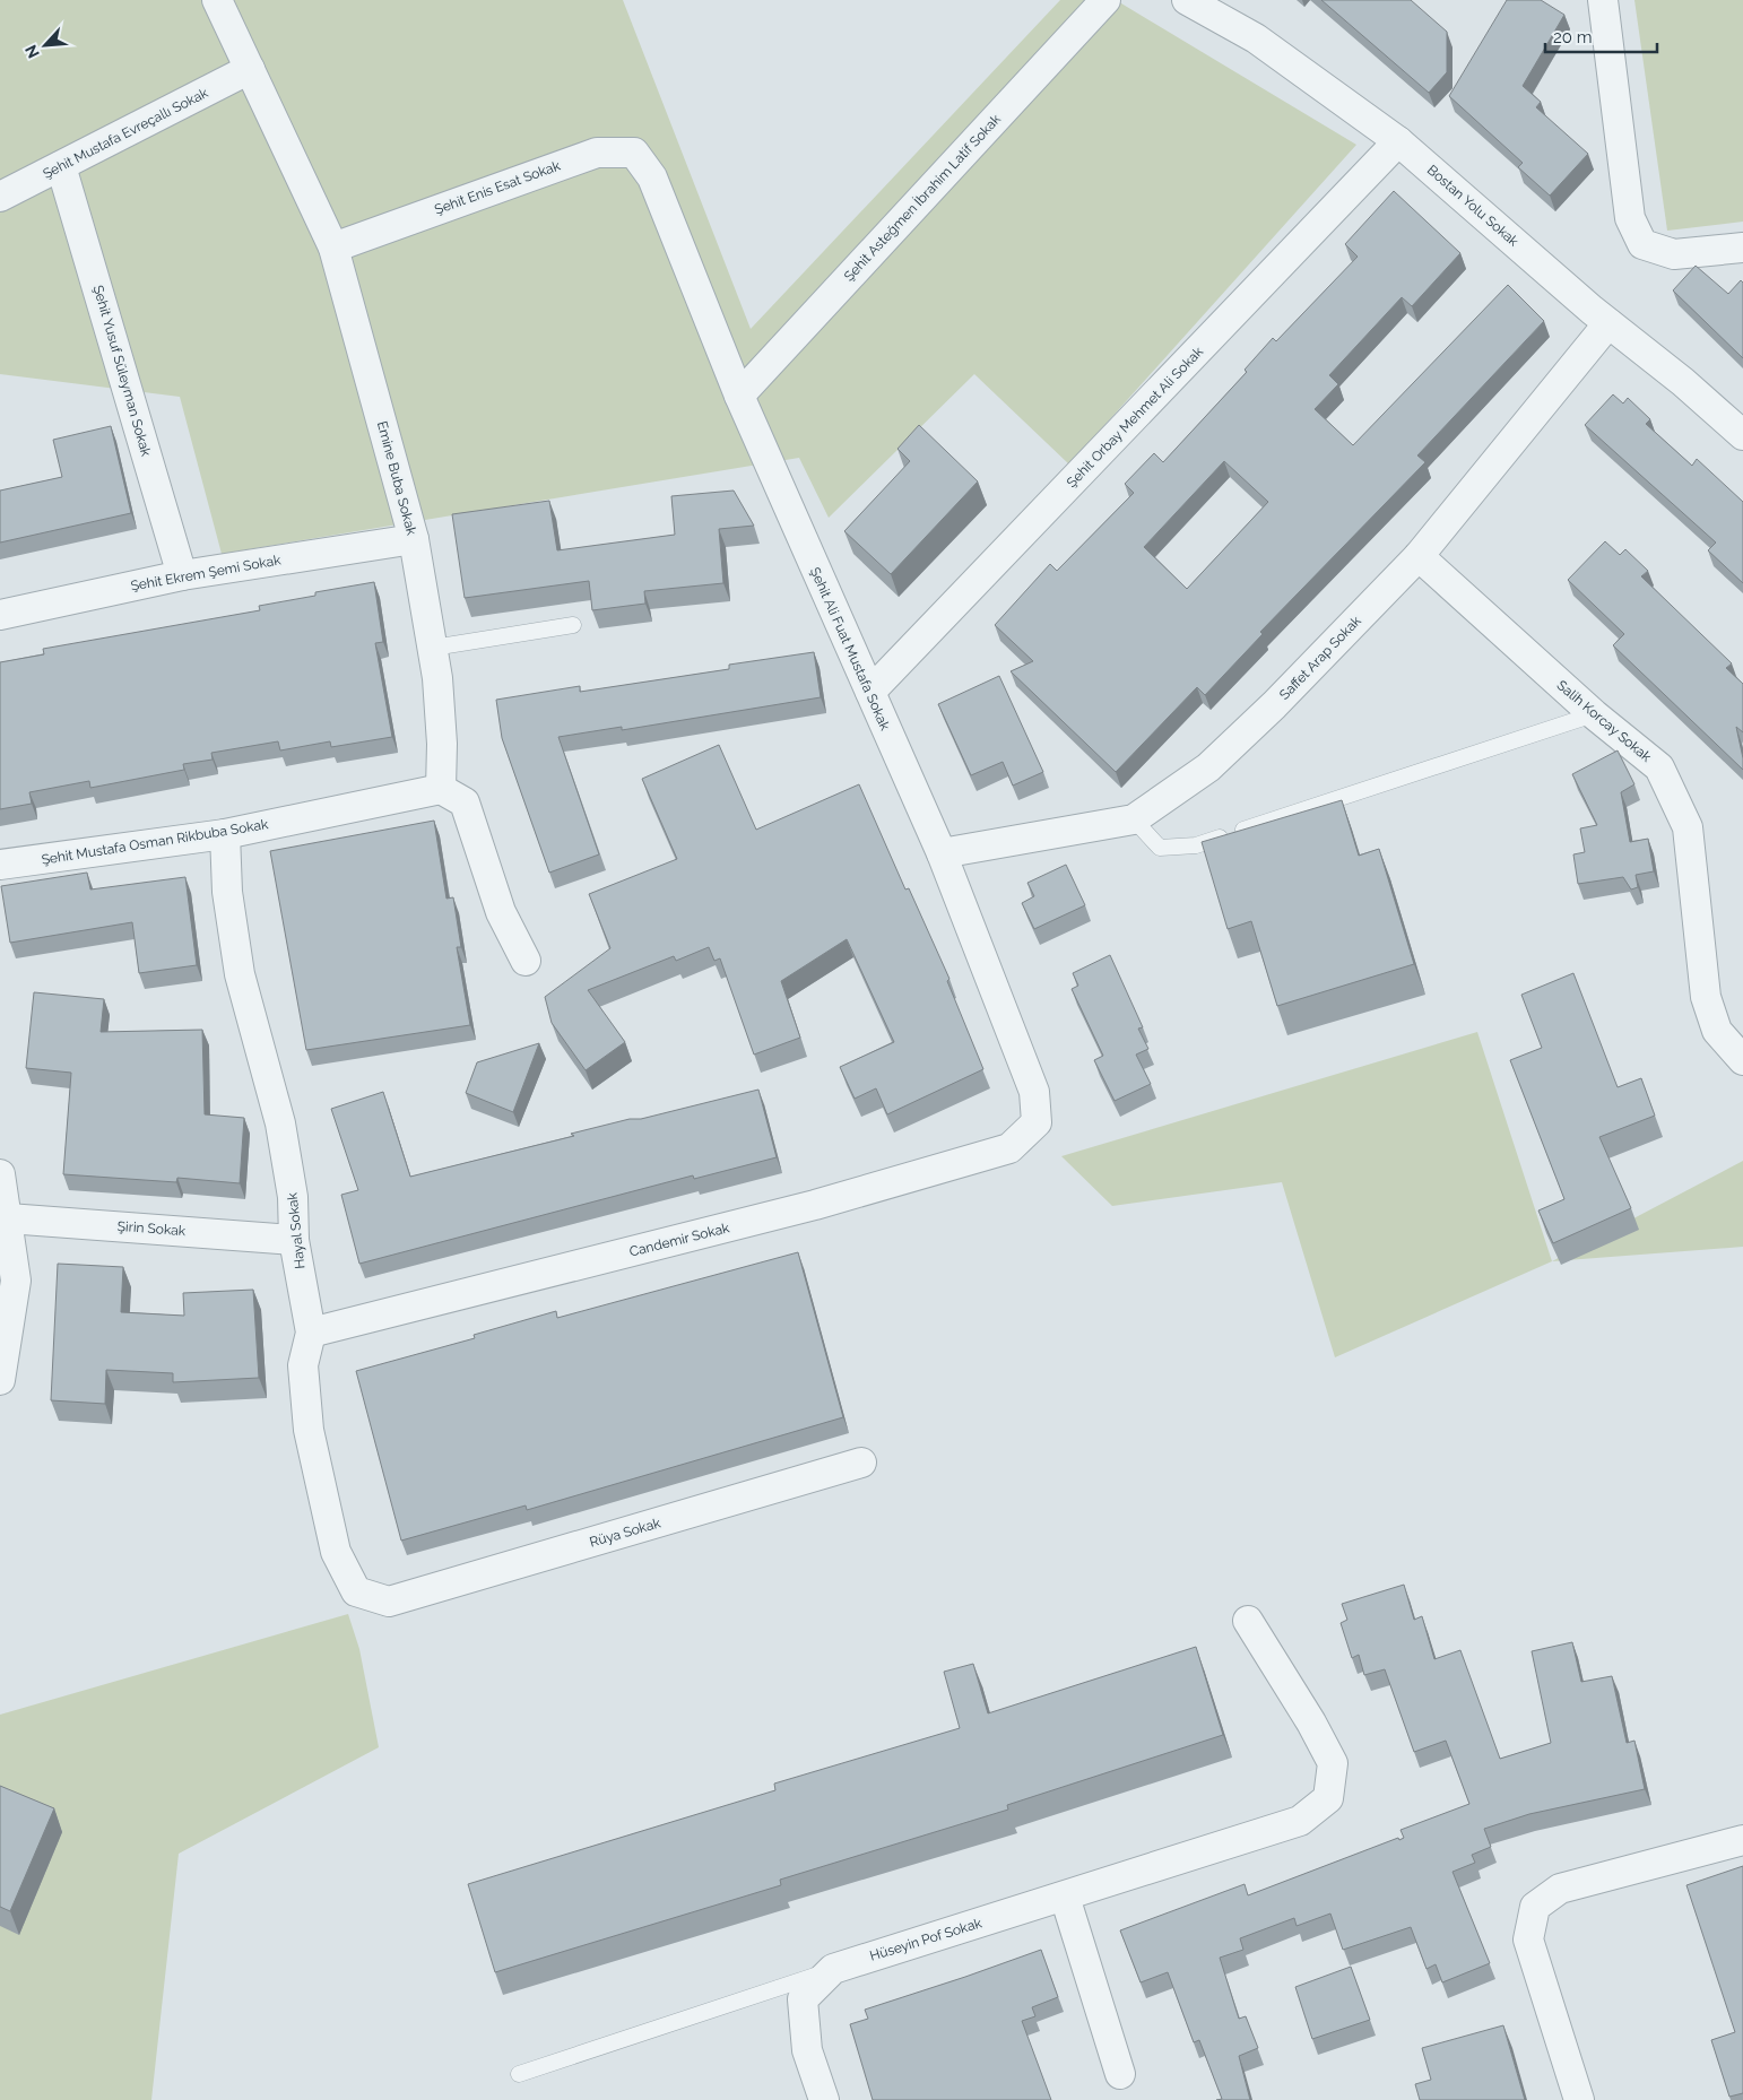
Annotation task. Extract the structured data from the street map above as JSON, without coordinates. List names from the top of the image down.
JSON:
{
  "streets": {
    "street": [
      "Şehit Mustafa Evreçallı Sokak",
      "Şehit Enis Esat Sokak",
      "Şehit Asteğmen İbrahim Latif Sokak",
      "Bostan Yolu Sokak",
      "Şehit Yusuf Süleyman Sokak",
      "Şehit Orbay Mehmet Ali Sokak",
      "Emine Buba Sokak",
      "Şehit Ekrem Şemi Sokak",
      "Şehit Ali Fuat Mustafa Sokak",
      "Saffet Arap Sokak",
      "Salih Korcay Sokak",
      "Şehit Mustafa Osman Rikbuba Sokak",
      "Şirin Sokak",
      "Hayal Sokak",
      "Candemir Sokak",
      "Rüya Sokak",
      "Hüseyin Pof Sokak"
    ]
  },
  "crossings": [
    ["Şehit Mustafa Evreçallı Sokak", "Şehit Yusuf Süleyman Sokak"],
    ["Şehit Mustafa Evreçallı Sokak", "Emine Buba Sokak"],
    ["Şehit Enis Esat Sokak", "Emine Buba Sokak"],
    ["Şehit Enis Esat Sokak", "Şehit Ali Fuat Mustafa Sokak"],
    ["Şehit Asteğmen İbrahim Latif Sokak", "Şehit Ali Fuat Mustafa Sokak"],
    ["Bostan Yolu Sokak", "Şehit Orbay Mehmet Ali Sokak"],
    ["Bostan Yolu Sokak", "Saffet Arap Sokak"],
    ["Şehit Yusuf Süleyman Sokak", "Şehit Ekrem Şemi Sokak"],
    ["Şehit Orbay Mehmet Ali Sokak", "Şehit Ali Fuat Mustafa Sokak"],
    ["Emine Buba Sokak", "Şehit Ekrem Şemi Sokak"],
    ["Emine Buba Sokak", "Şehit Mustafa Osman Rikbuba Sokak"],
    ["Şehit Ali Fuat Mustafa Sokak", "Saffet Arap Sokak"],
    ["Şehit Ali Fuat Mustafa Sokak", "Candemir Sokak"],
    ["Saffet Arap Sokak", "Salih Korcay Sokak"],
    ["Şehit Mustafa Osman Rikbuba Sokak", "Hayal Sokak"],
    ["Şirin Sokak", "Hayal Sokak"],
    ["Hayal Sokak", "Candemir Sokak"],
    ["Hayal Sokak", "Rüya Sokak"]
  ],
  "scale_bar": "20 m",
  "north": "bottom left"
}
